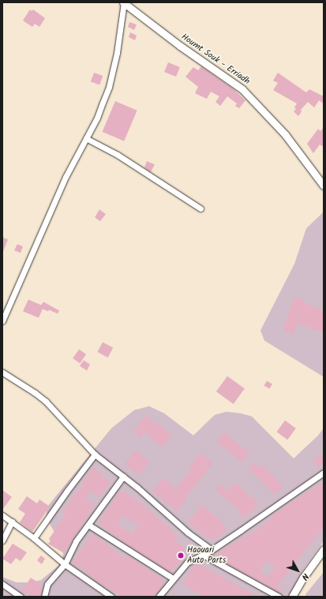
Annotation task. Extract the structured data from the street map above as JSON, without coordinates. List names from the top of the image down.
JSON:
{
  "streets": {
    "street": ["Houmt Souk - Erriadh"]
  },
  "places": ["Haouari Auto Parts"],
  "north": "bottom right"
}
